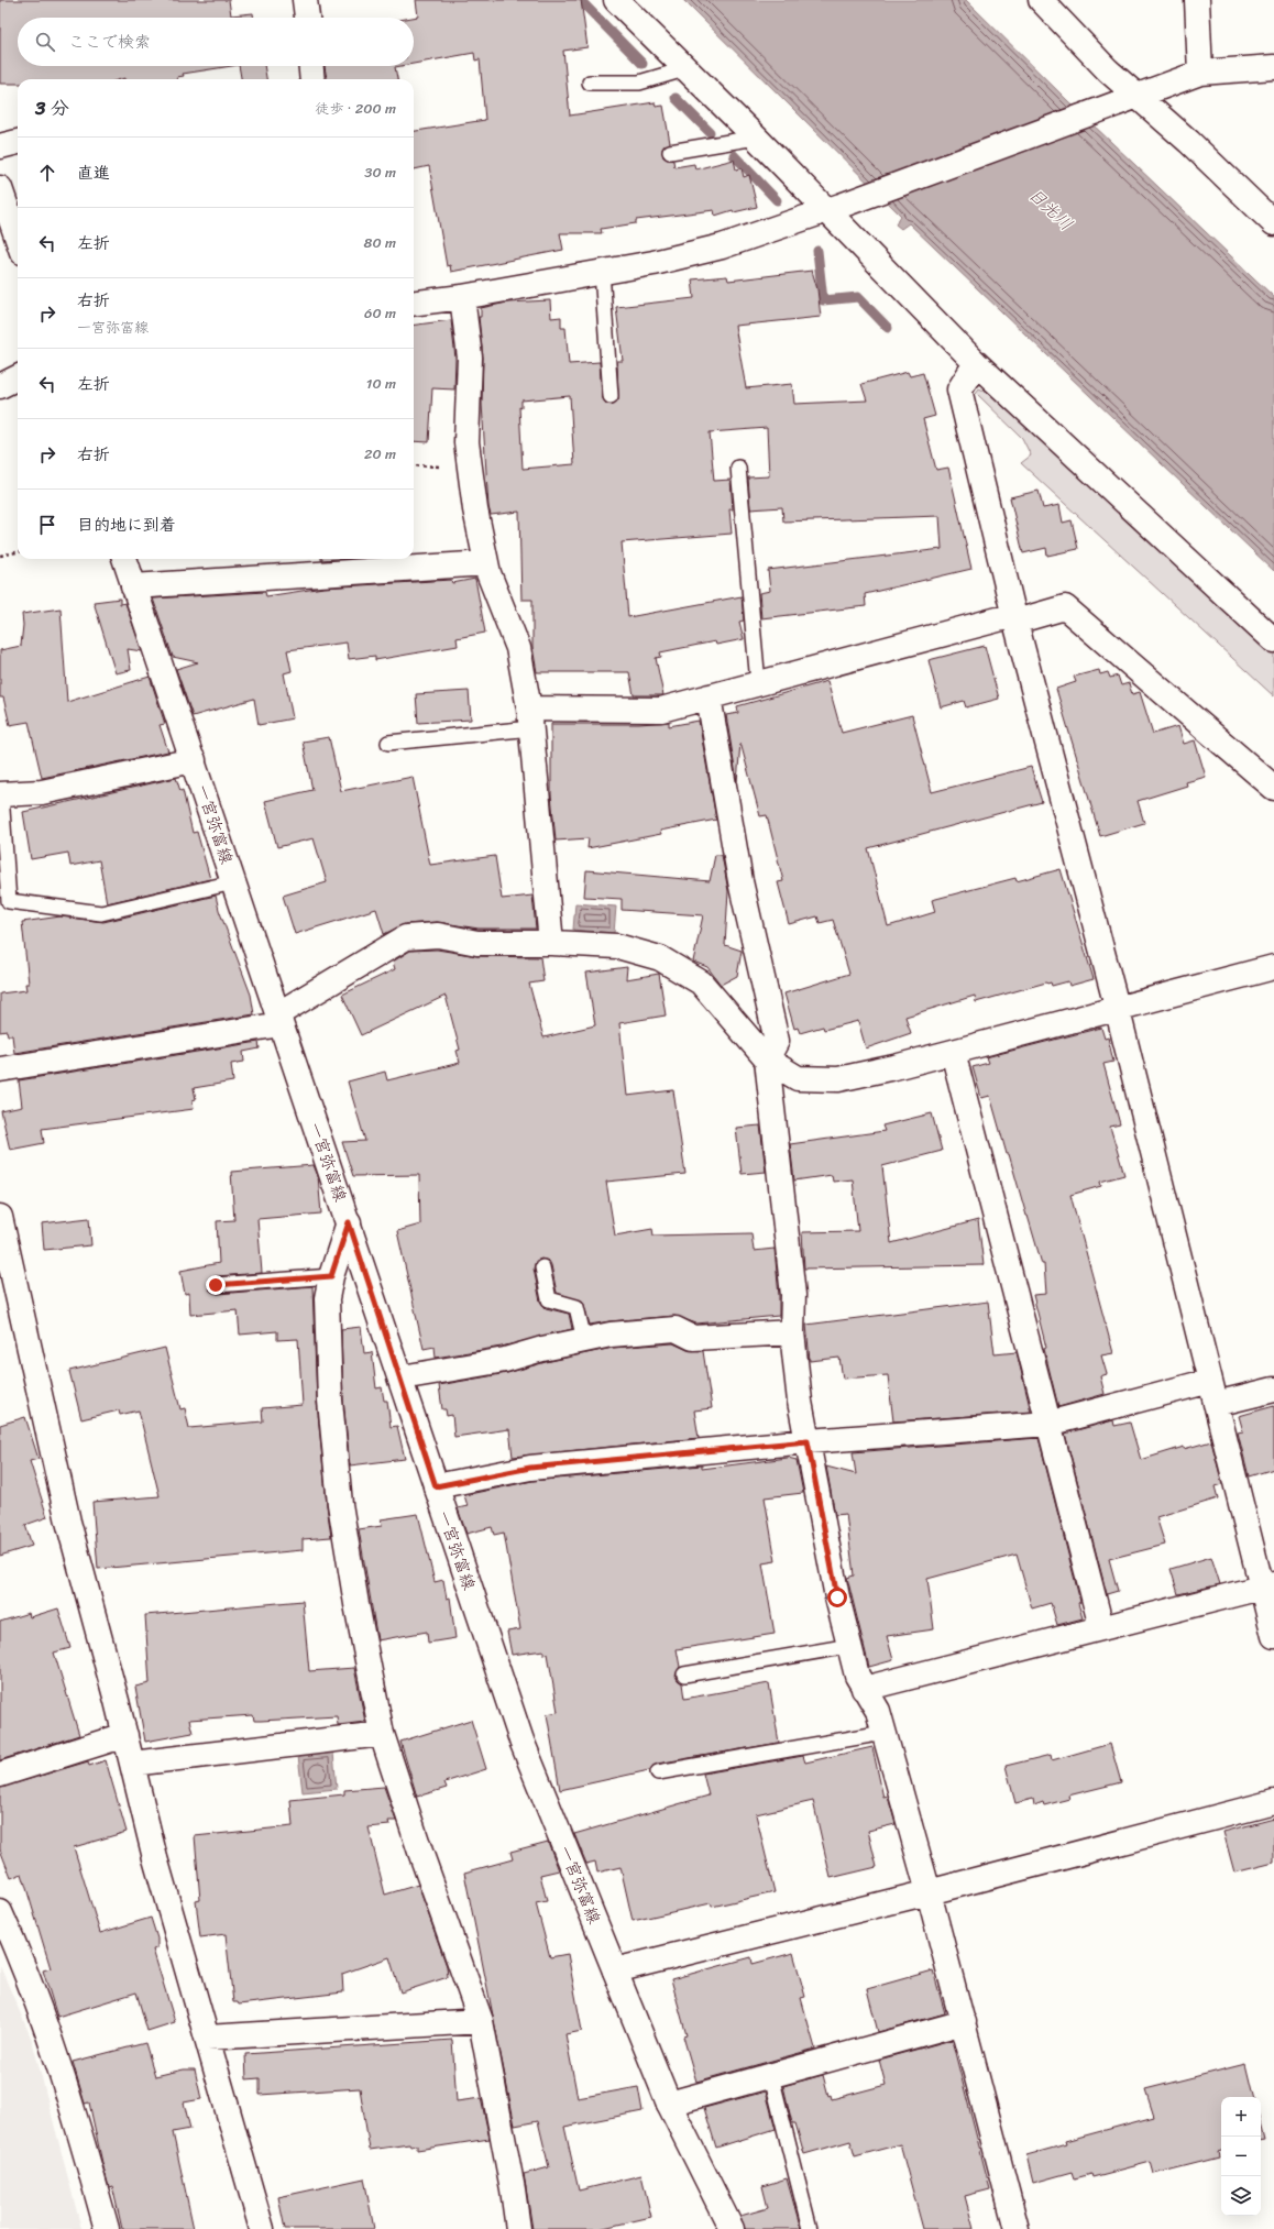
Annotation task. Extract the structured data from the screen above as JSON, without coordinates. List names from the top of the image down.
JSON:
{
  "streets": {
    "street": ["一宮弥富線"]
  },
  "water": ["日光川"],
  "page": {
    "search": "ここで検索",
    "heading": ["3 分", "徒歩 · 200 m"],
    "list": [
      ["直進", "30 m"],
      ["左折", "80 m"],
      ["右折", "一宮弥富線", "60 m"],
      ["左折", "10 m"],
      ["右折", "20 m"],
      "目的地に到着"
    ],
    "map_buttons": ["+", "−"]
  }
}
